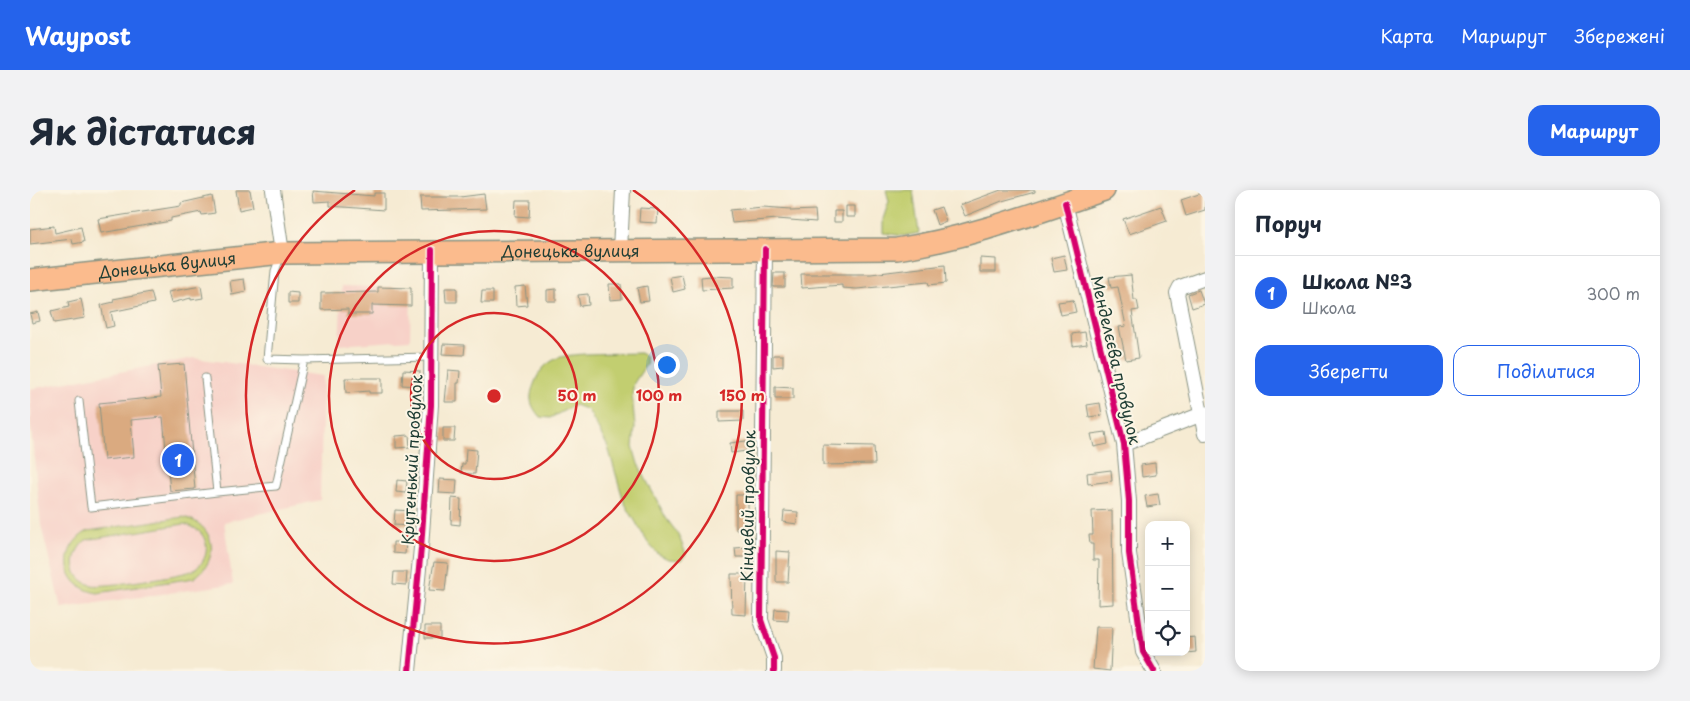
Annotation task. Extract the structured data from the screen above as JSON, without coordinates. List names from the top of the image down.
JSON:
{
  "streets": {
    "main road": ["Донецька вулиця"],
    "street": ["Менделєєва провулок", "Крутенький провулок", "Кінцевий провулок"]
  },
  "crossings": [
    ["Донецька вулиця", "Менделєєва провулок"],
    ["Донецька вулиця", "Крутенький провулок"],
    ["Донецька вулиця", "Кінцевий провулок"]
  ],
  "page": {
    "header": "Waypost",
    "nav": ["Карта", "Маршрут", "Збережені"],
    "title": "Як дістатися",
    "buttons": [
      "Маршрут",
      ["Зберегти", "Поділитися"]
    ],
    "heading": "Поруч",
    "list": [
      {
        "mark": "1",
        "name": "Школа №3",
        "note": "Школа",
        "value": "300 m"
      }
    ],
    "pins": "1",
    "map_buttons": ["+", "−"]
  },
  "rings": ["50 m", "100 m", "150 m"]
}
